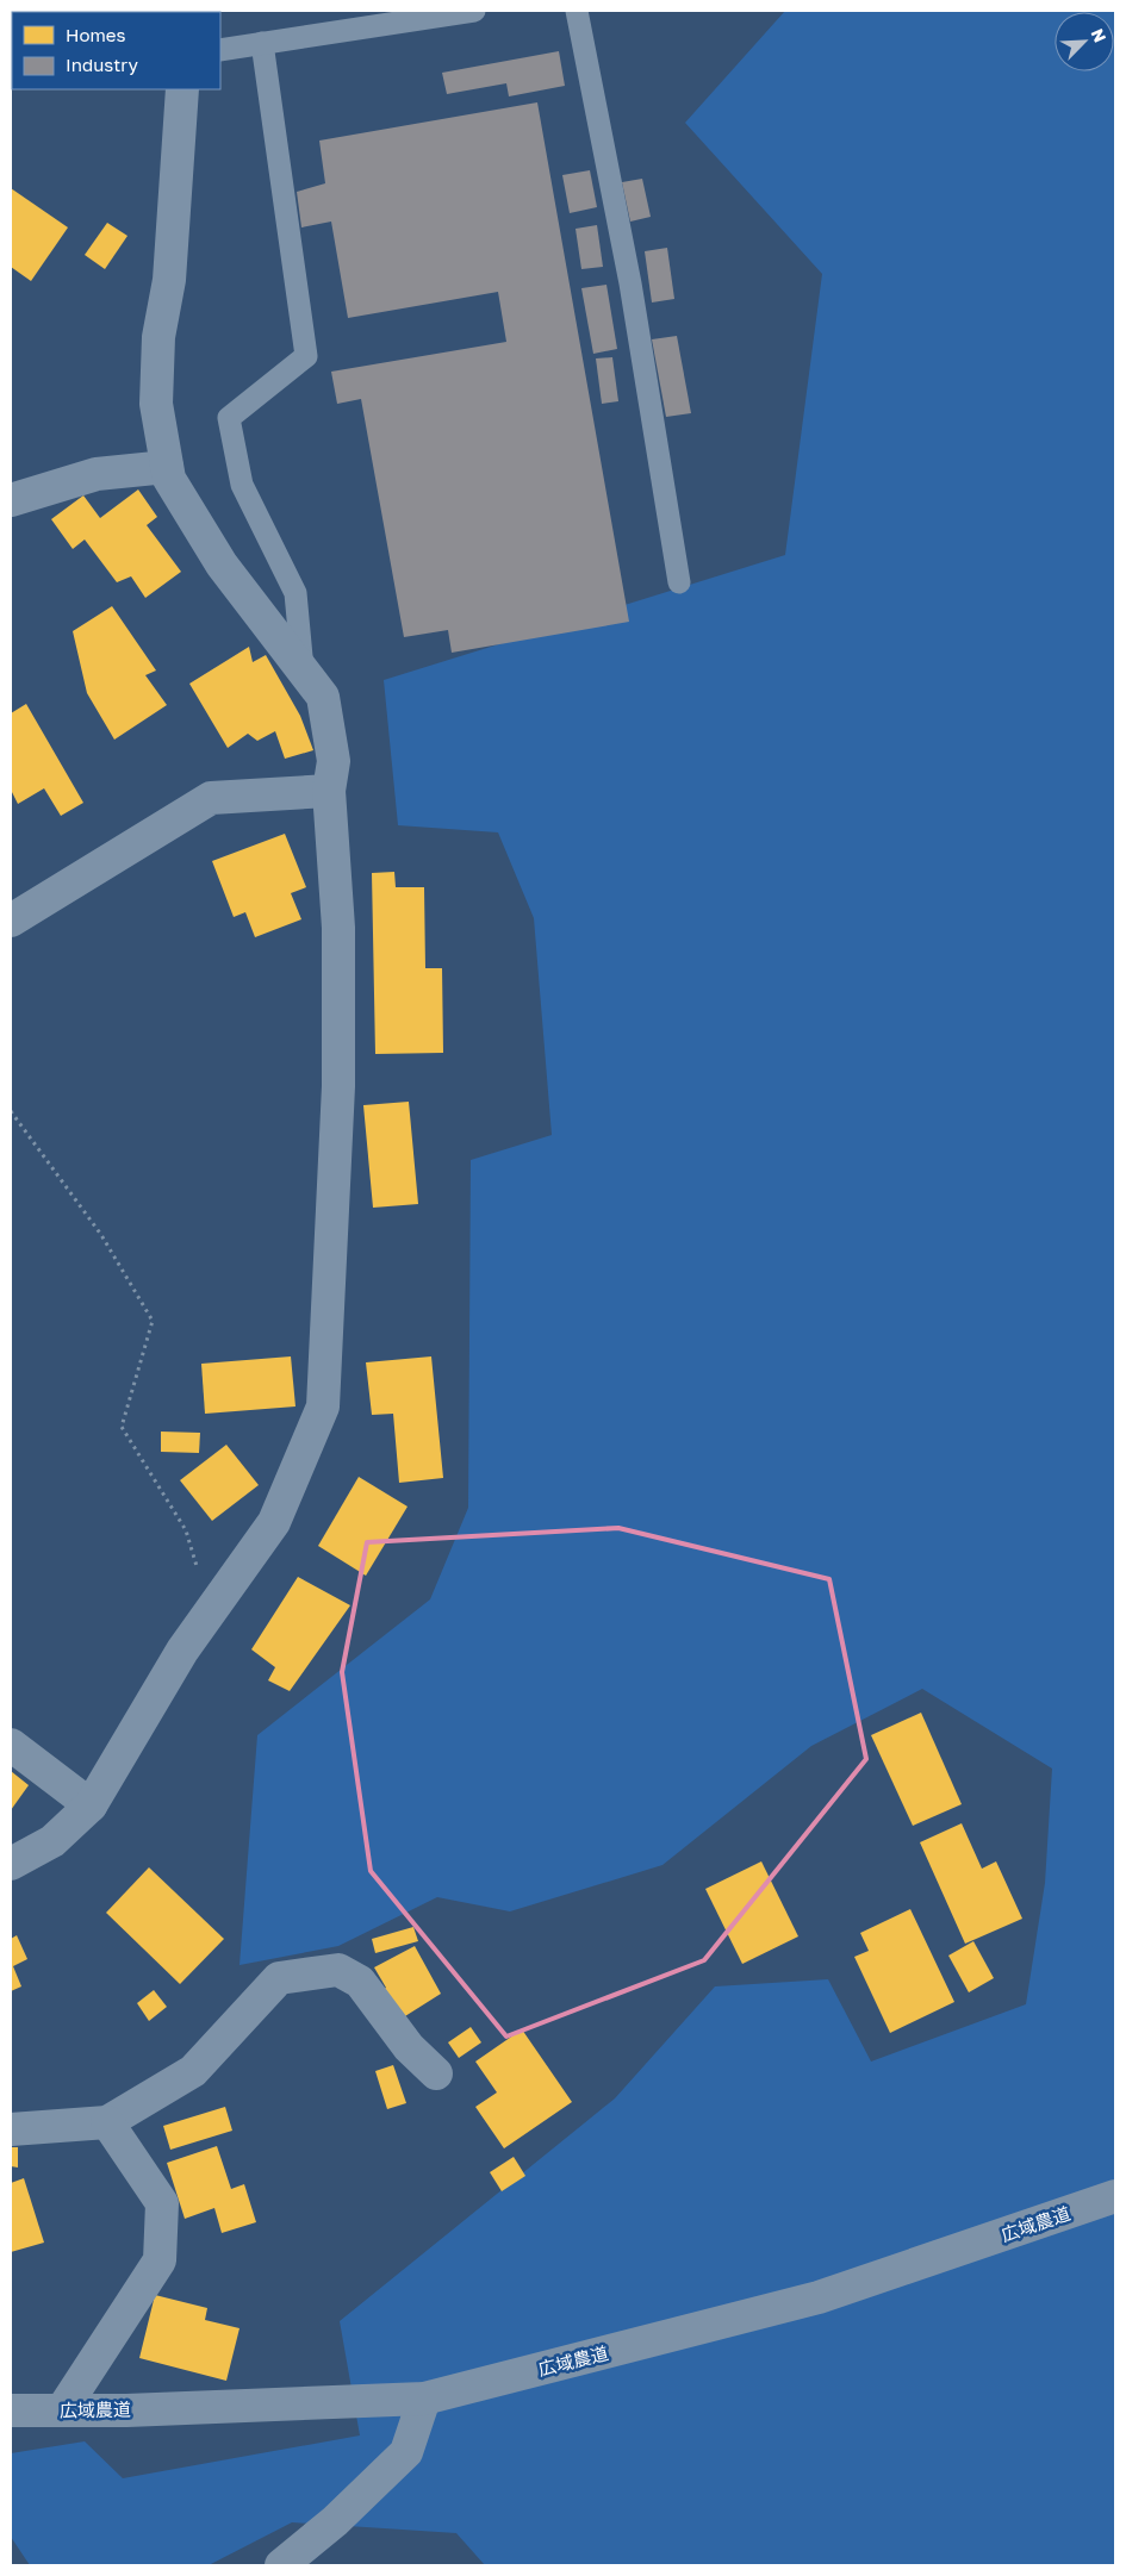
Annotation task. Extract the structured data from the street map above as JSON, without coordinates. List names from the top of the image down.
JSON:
{
  "streets": {
    "street": ["広域農道"]
  },
  "legend": ["Homes", "Industry"],
  "north": "top right"
}
